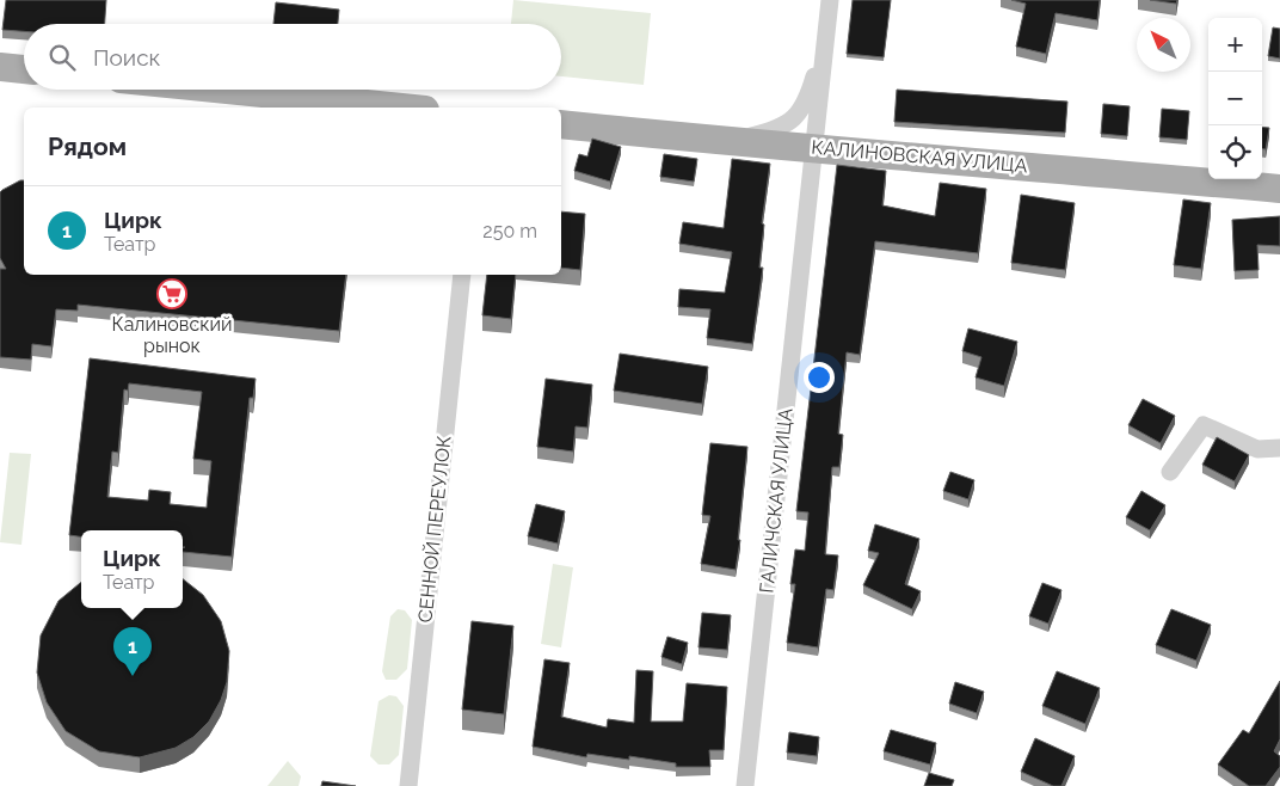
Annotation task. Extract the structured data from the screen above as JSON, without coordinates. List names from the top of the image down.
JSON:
{
  "streets": {
    "main road": ["КАЛИНОВСКАЯ УЛИЦА"],
    "street": ["ГАЛИЧСКАЯ УЛИЦА", "СЕННОЙ ПЕРЕУЛОК"]
  },
  "crossings": [
    ["КАЛИНОВСКАЯ УЛИЦА", "ГАЛИЧСКАЯ УЛИЦА"]
  ],
  "places": {
    "supermarket": ["Калиновский рынок"]
  },
  "north": "top left",
  "page": {
    "map_buttons": ["+", "−"],
    "search": "Поиск",
    "heading": "Рядом",
    "list": [
      {
        "mark": "1",
        "name": "Цирк",
        "note": "Театр",
        "value": "250 m"
      }
    ],
    "popup": ["Цирк", "Театр"],
    "pins": "1"
  }
}
